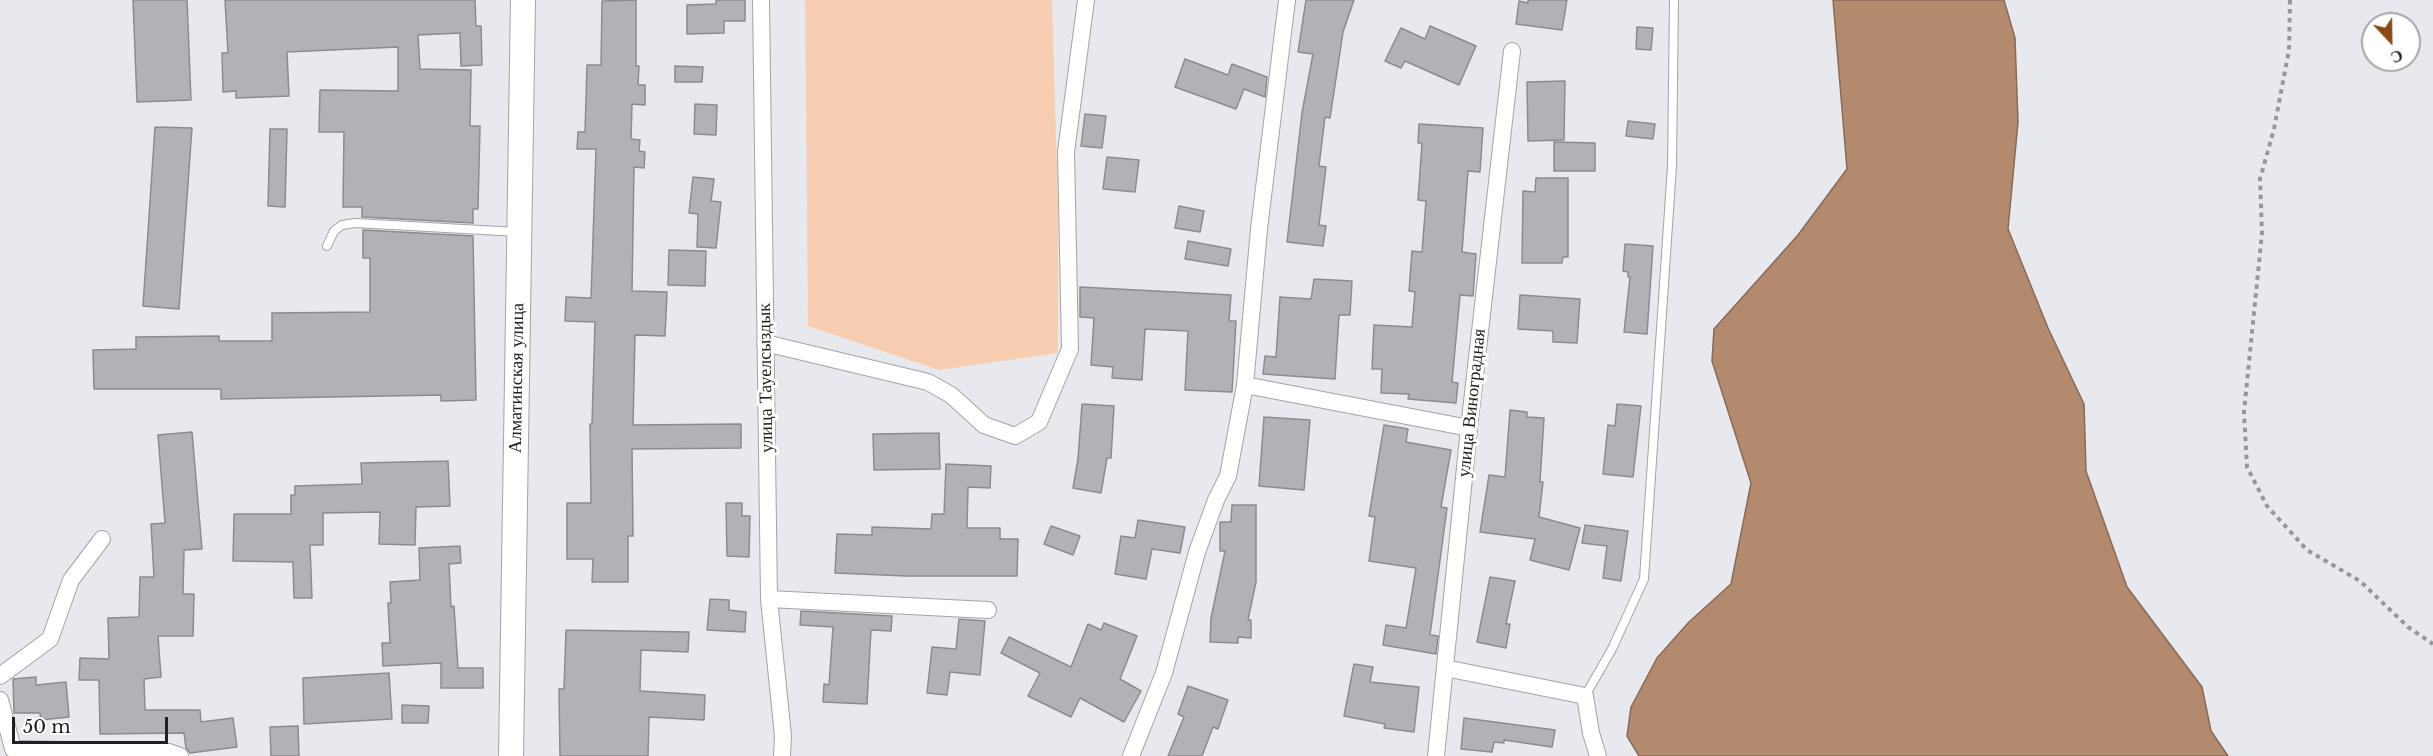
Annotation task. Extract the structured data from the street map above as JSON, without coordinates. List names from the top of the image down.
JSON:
{
  "streets": {
    "main road": ["Алматинская улица"],
    "street": ["улица Тауелсыздык", "улица Виноградная"]
  },
  "scale_bar": "50 m",
  "north": "bottom"
}
